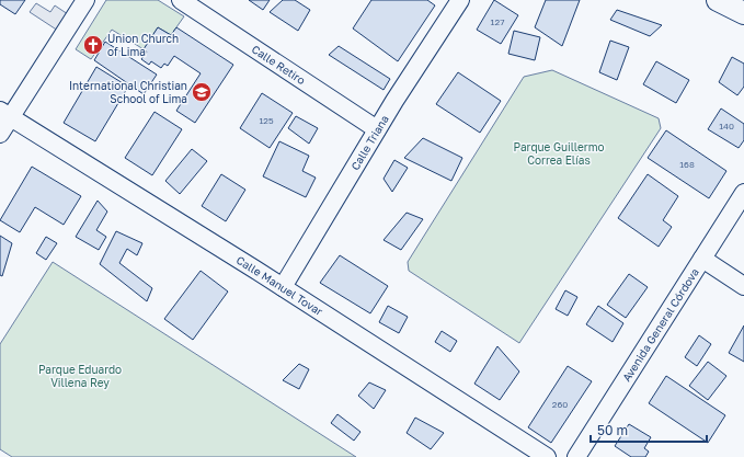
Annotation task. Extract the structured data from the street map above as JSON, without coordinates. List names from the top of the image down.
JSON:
{
  "streets": {
    "street": [
      "Calle Retiro",
      "Calle Triana",
      "Calle Manuel Tovar",
      "Avenida General Córdova"
    ]
  },
  "crossings": [
    ["Calle Retiro", "Calle Triana"],
    ["Calle Triana", "Calle Manuel Tovar"]
  ],
  "parks": ["Parque Guillermo Correa Elías", "Parque Eduardo Villena Rey"],
  "places": {
    "church": ["Union Church of Lima"],
    "school or university": ["International Christian School of Lima"]
  },
  "house_numbers": [
    "127",
    "125",
    "140",
    "168",
    "260"
  ],
  "scale_bar": "50 m"
}
